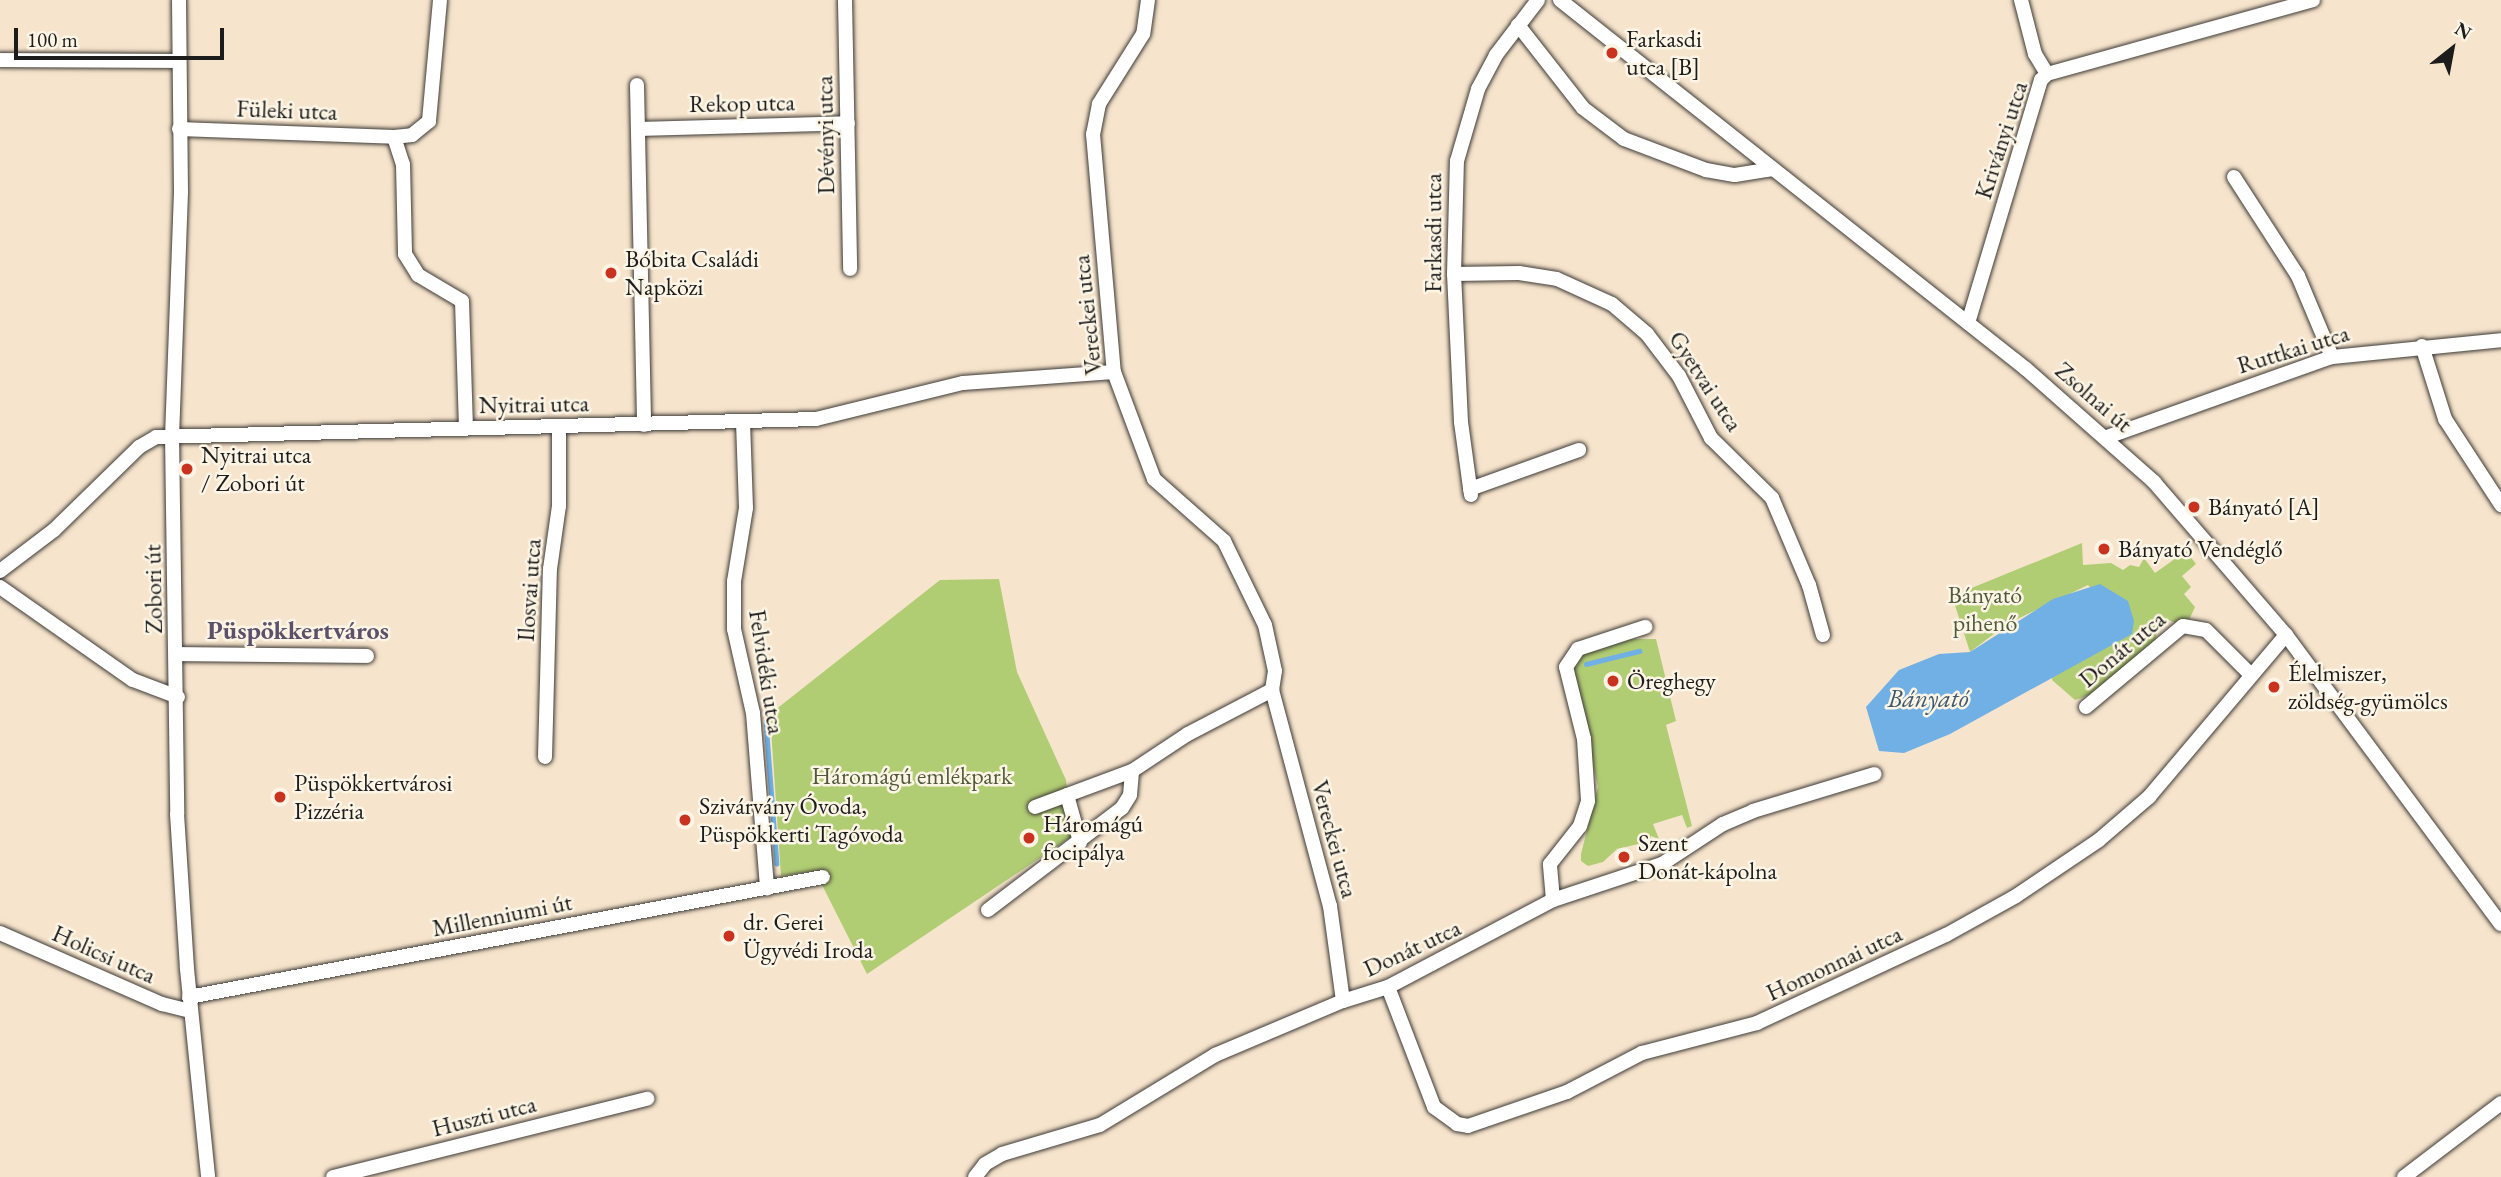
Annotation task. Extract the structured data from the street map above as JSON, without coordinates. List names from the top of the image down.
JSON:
{
  "streets": {
    "street": [
      "Rekop utca",
      "Füleki utca",
      "Dévényi utca",
      "Kriványi utca",
      "Farkasdi utca",
      "Vereckei utca",
      "Ruttkai utca",
      "Gyetvai utca",
      "Zsolnai út",
      "Nyitrai utca",
      "Zobori út",
      "Ilosvai utca",
      "Donát utca",
      "Felvidéki utca",
      "Millenniumi út",
      "Holicsi utca",
      "Homonnai utca",
      "Huszti utca"
    ]
  },
  "crossings": [
    ["Rekop utca", "Dévényi utca"],
    ["Füleki utca", "Zobori út"],
    ["Kriványi utca", "Zsolnai út"],
    ["Farkasdi utca", "Gyetvai utca"],
    ["Vereckei utca", "Nyitrai utca"],
    ["Vereckei utca", "Donát utca"],
    ["Ruttkai utca", "Zsolnai út"],
    ["Zsolnai út", "Homonnai utca"],
    ["Nyitrai utca", "Zobori út"],
    ["Nyitrai utca", "Ilosvai utca"],
    ["Nyitrai utca", "Felvidéki utca"],
    ["Zobori út", "Millenniumi út"],
    ["Zobori út", "Holicsi utca"],
    ["Donát utca", "Homonnai utca"],
    ["Felvidéki utca", "Millenniumi út"],
    ["Millenniumi út", "Holicsi utca"]
  ],
  "districts": ["Püspökkertváros"],
  "water": ["Bányató"],
  "parks": ["Bányató pihenő", "Háromágú emlékpark"],
  "places": [
    "Farkasdi utca [B]",
    "Bóbita Családi Napközi",
    "Nyitrai utca / Zobori út",
    "Bányató [A]",
    "Bányató Vendéglő",
    "Öreghegy",
    "Élelmiszer, zöldség-gyümölcs",
    "Püspökkertvárosi Pizzéria",
    "Szivárvány Óvoda, Püspökkerti Tagóvoda",
    "Háromágú focipálya",
    "Szent Donát-kápolna",
    "dr. Gerei Ügyvédi Iroda"
  ],
  "scale_bar": "100 m",
  "north": "top right"
}
